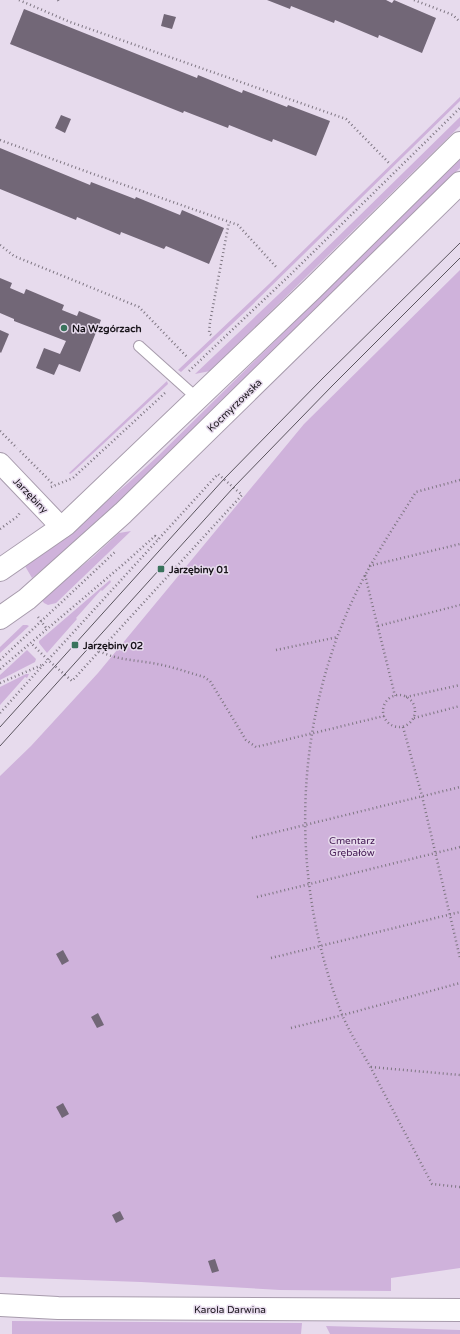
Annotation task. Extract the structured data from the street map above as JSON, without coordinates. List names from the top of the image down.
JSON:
{
  "streets": {
    "main road": ["Kocmyrzowska", "Karola Darwina"],
    "street": ["Jarzębiny"]
  },
  "parks": ["Cmentarz Grębałów"],
  "places": {
    "other": ["Na Wzgórzach"],
    "transit": ["Jarzębiny 01", "Jarzębiny 02"]
  }
}
